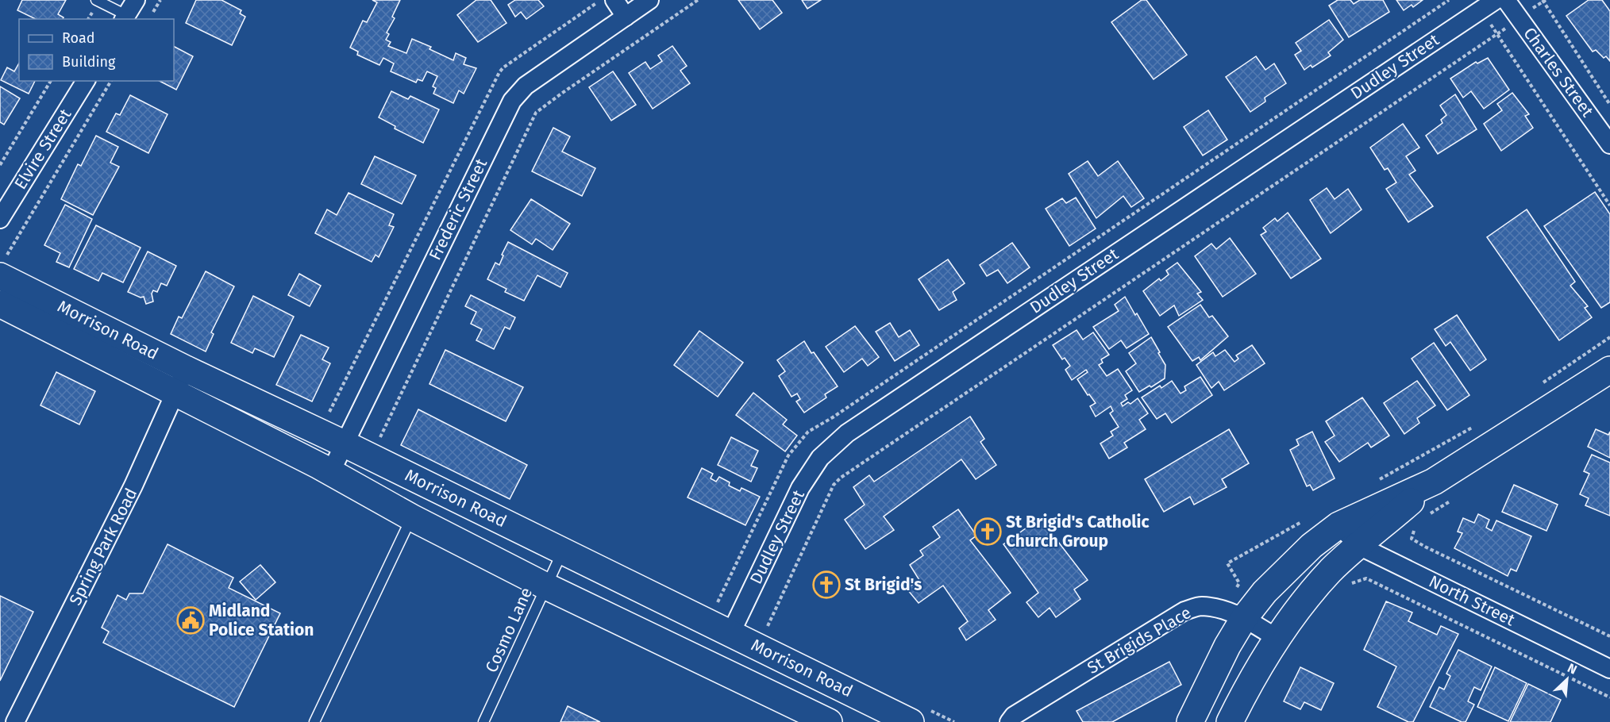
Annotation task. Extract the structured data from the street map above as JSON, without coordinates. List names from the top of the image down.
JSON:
{
  "streets": {
    "main road": ["Morrison Road"],
    "street": [
      "Dudley Street",
      "Charles Street",
      "Elvire Street",
      "Frederic Street",
      "Spring Park Road",
      "North Street",
      "St Brigids Place"
    ],
    "lane": ["Cosmo Lane"]
  },
  "crossings": [
    ["Dudley Street", "Morrison Road"],
    ["Frederic Street", "Morrison Road"],
    ["Morrison Road", "Spring Park Road"],
    ["Morrison Road", "Cosmo Lane"]
  ],
  "places": {
    "church": ["St Brigid's Catholic Church Group", "St Brigid's"],
    "public building": ["Midland Police Station"]
  },
  "legend": ["Road", "Building"],
  "north": "top right"
}
